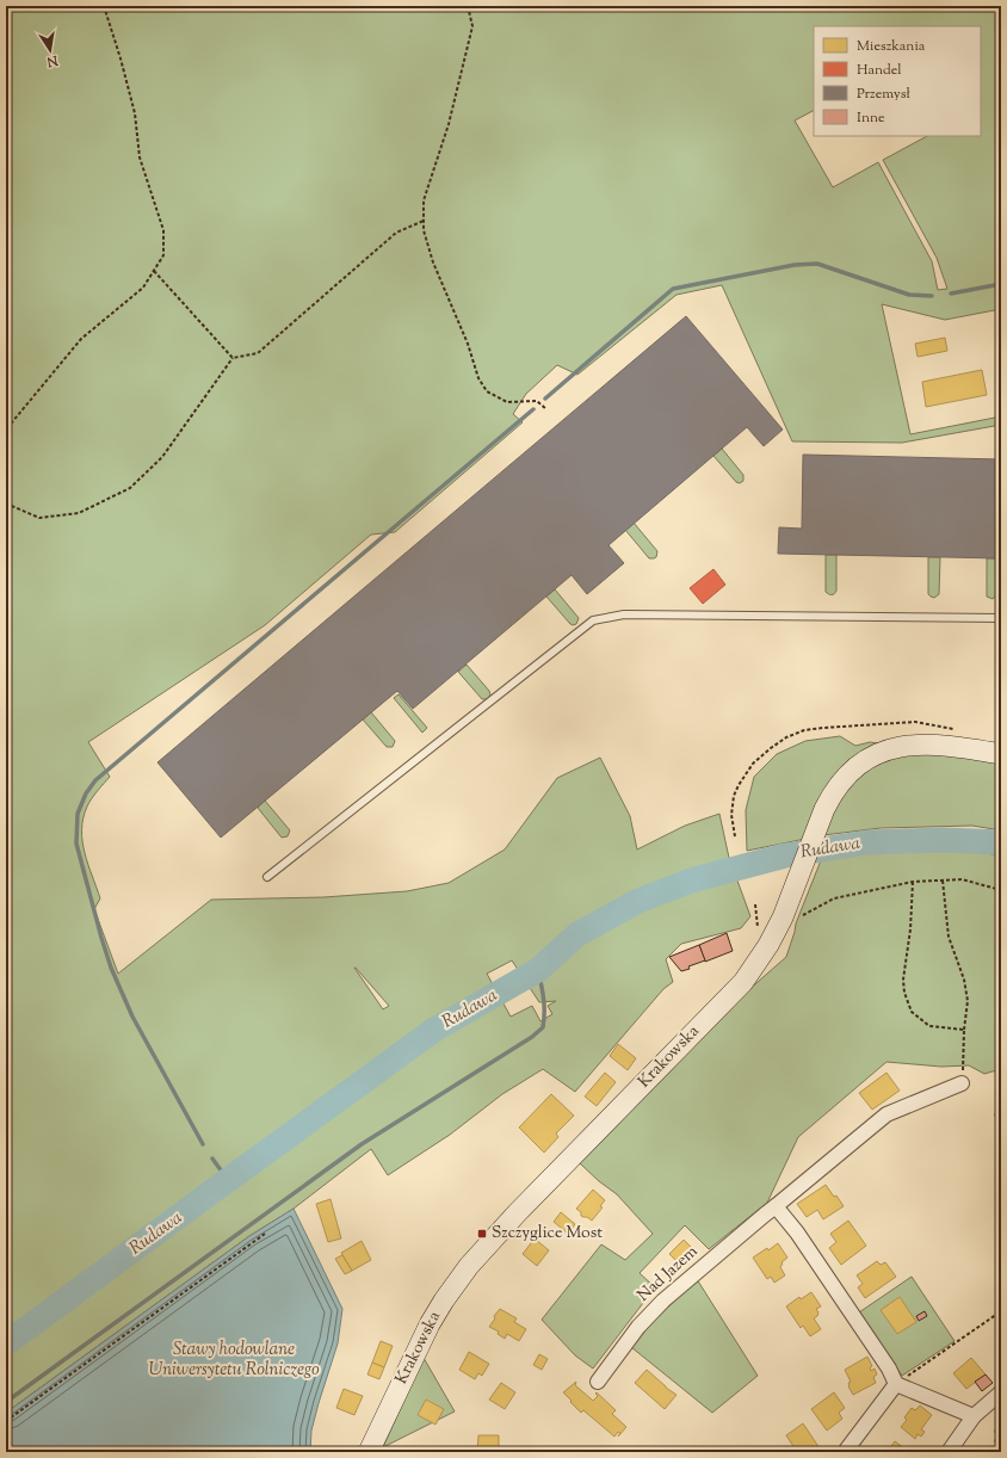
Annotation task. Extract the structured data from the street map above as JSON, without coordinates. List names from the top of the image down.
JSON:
{
  "streets": {
    "street": ["Krakowska", "Nad Jazem"]
  },
  "water": ["Rudawa", "Stawy hodowlane Uniwersytetu Rolniczego"],
  "places": {
    "transit": ["Szczyglice Most"]
  },
  "legend": [
    "Mieszkania",
    "Handel",
    "Przemysł",
    "Inne"
  ],
  "north": "bottom"
}
